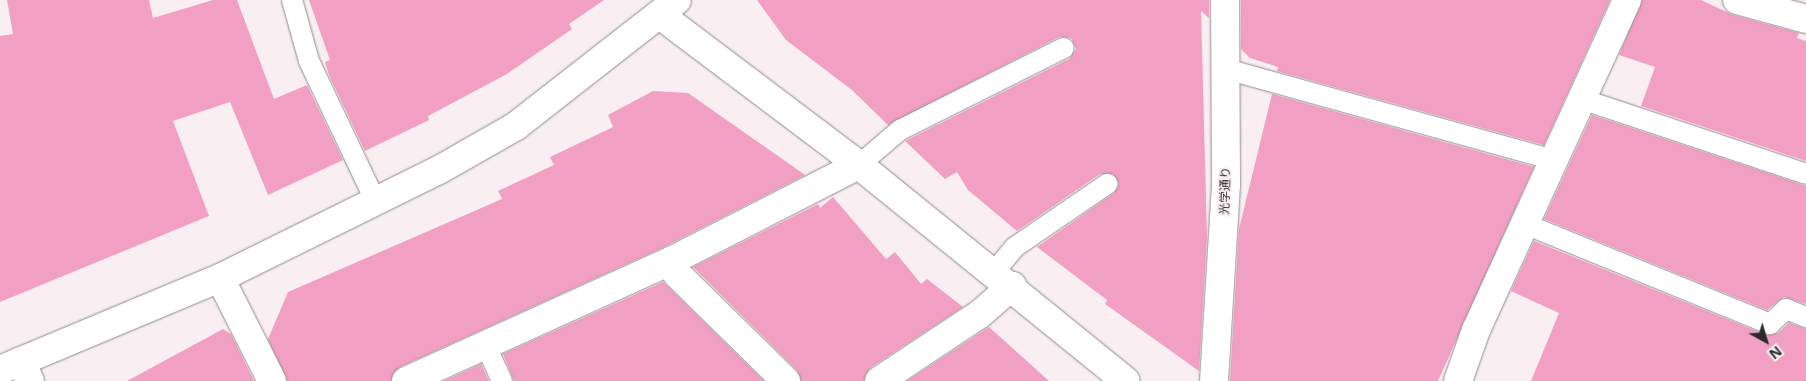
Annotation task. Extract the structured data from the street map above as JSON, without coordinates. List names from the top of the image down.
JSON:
{
  "streets": {
    "street": ["光学通り"]
  },
  "north": "bottom right"
}
